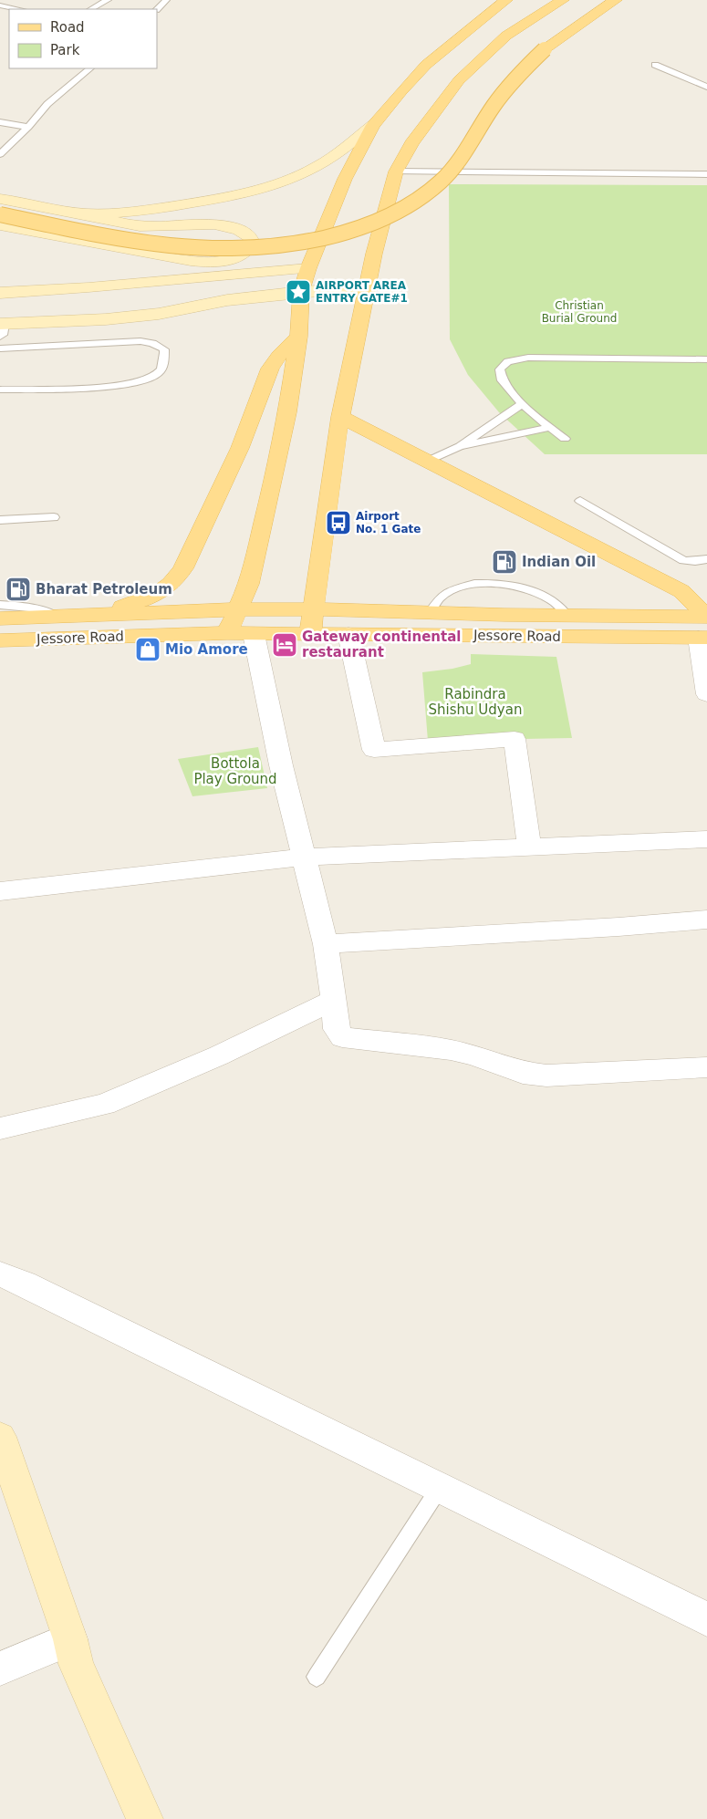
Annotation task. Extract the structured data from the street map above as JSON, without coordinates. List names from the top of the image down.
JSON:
{
  "streets": {
    "main road": ["Jessore Road"]
  },
  "parks": ["Christian Burial Ground", "Rabindra Shishu Udyan", "Bottola Play Ground"],
  "places": {
    "place": ["AIRPORT AREA ENTRY GATE#1"],
    "bus stop": ["Airport No. 1 Gate"],
    "fuel station": ["Indian Oil", "Bharat Petroleum"],
    "hotel": ["Gateway continental restaurant"],
    "shop": ["Mio Amore"]
  },
  "legend": ["Road", "Park"]
}
